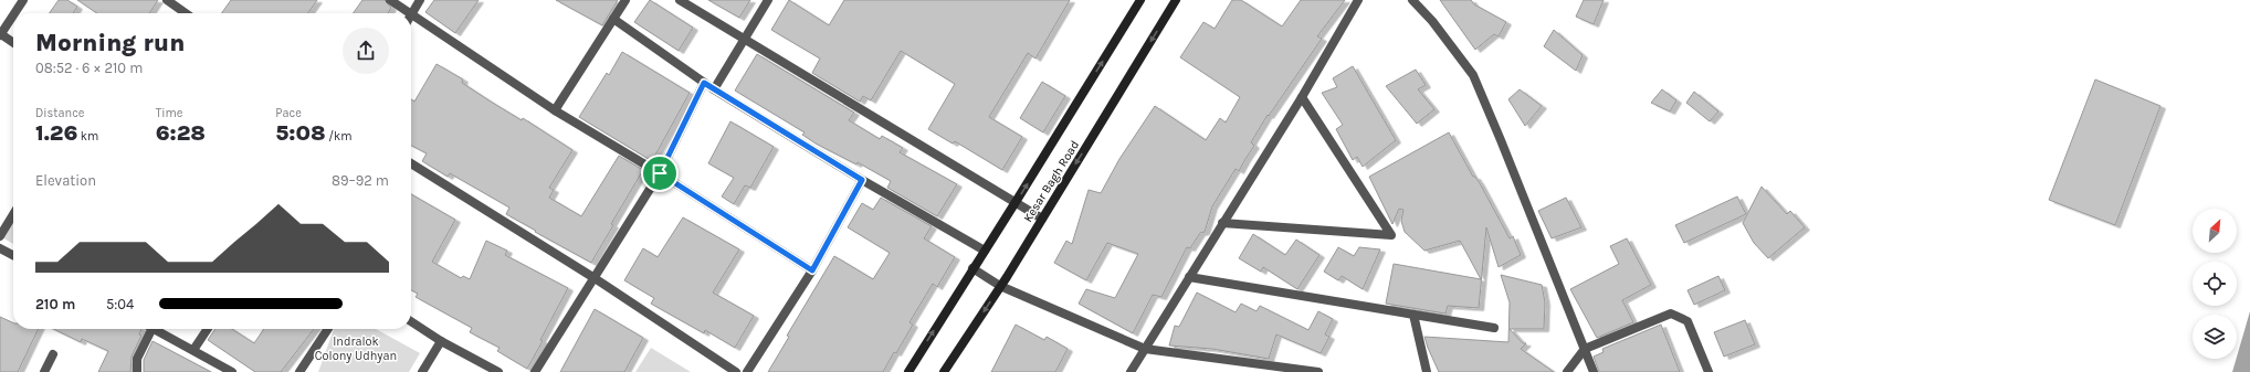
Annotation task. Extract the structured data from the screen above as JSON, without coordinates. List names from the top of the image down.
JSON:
{
  "streets": {
    "main road": ["Kesar Bagh Road"]
  },
  "parks": ["Indralok Colony Udhyan"],
  "north": "top right",
  "page": {
    "heading": ["Morning run", "08:52 · 6 × 210 m"],
    "stats": [
      ["Distance", "1.26 km"],
      ["Time", "6:28"],
      ["Pace", "5:08 /km"]
    ],
    "chart": ["Elevation", "89–92 m"],
    "list": [
      {
        "name": "210 m",
        "note": "5:04"
      }
    ]
  }
}
